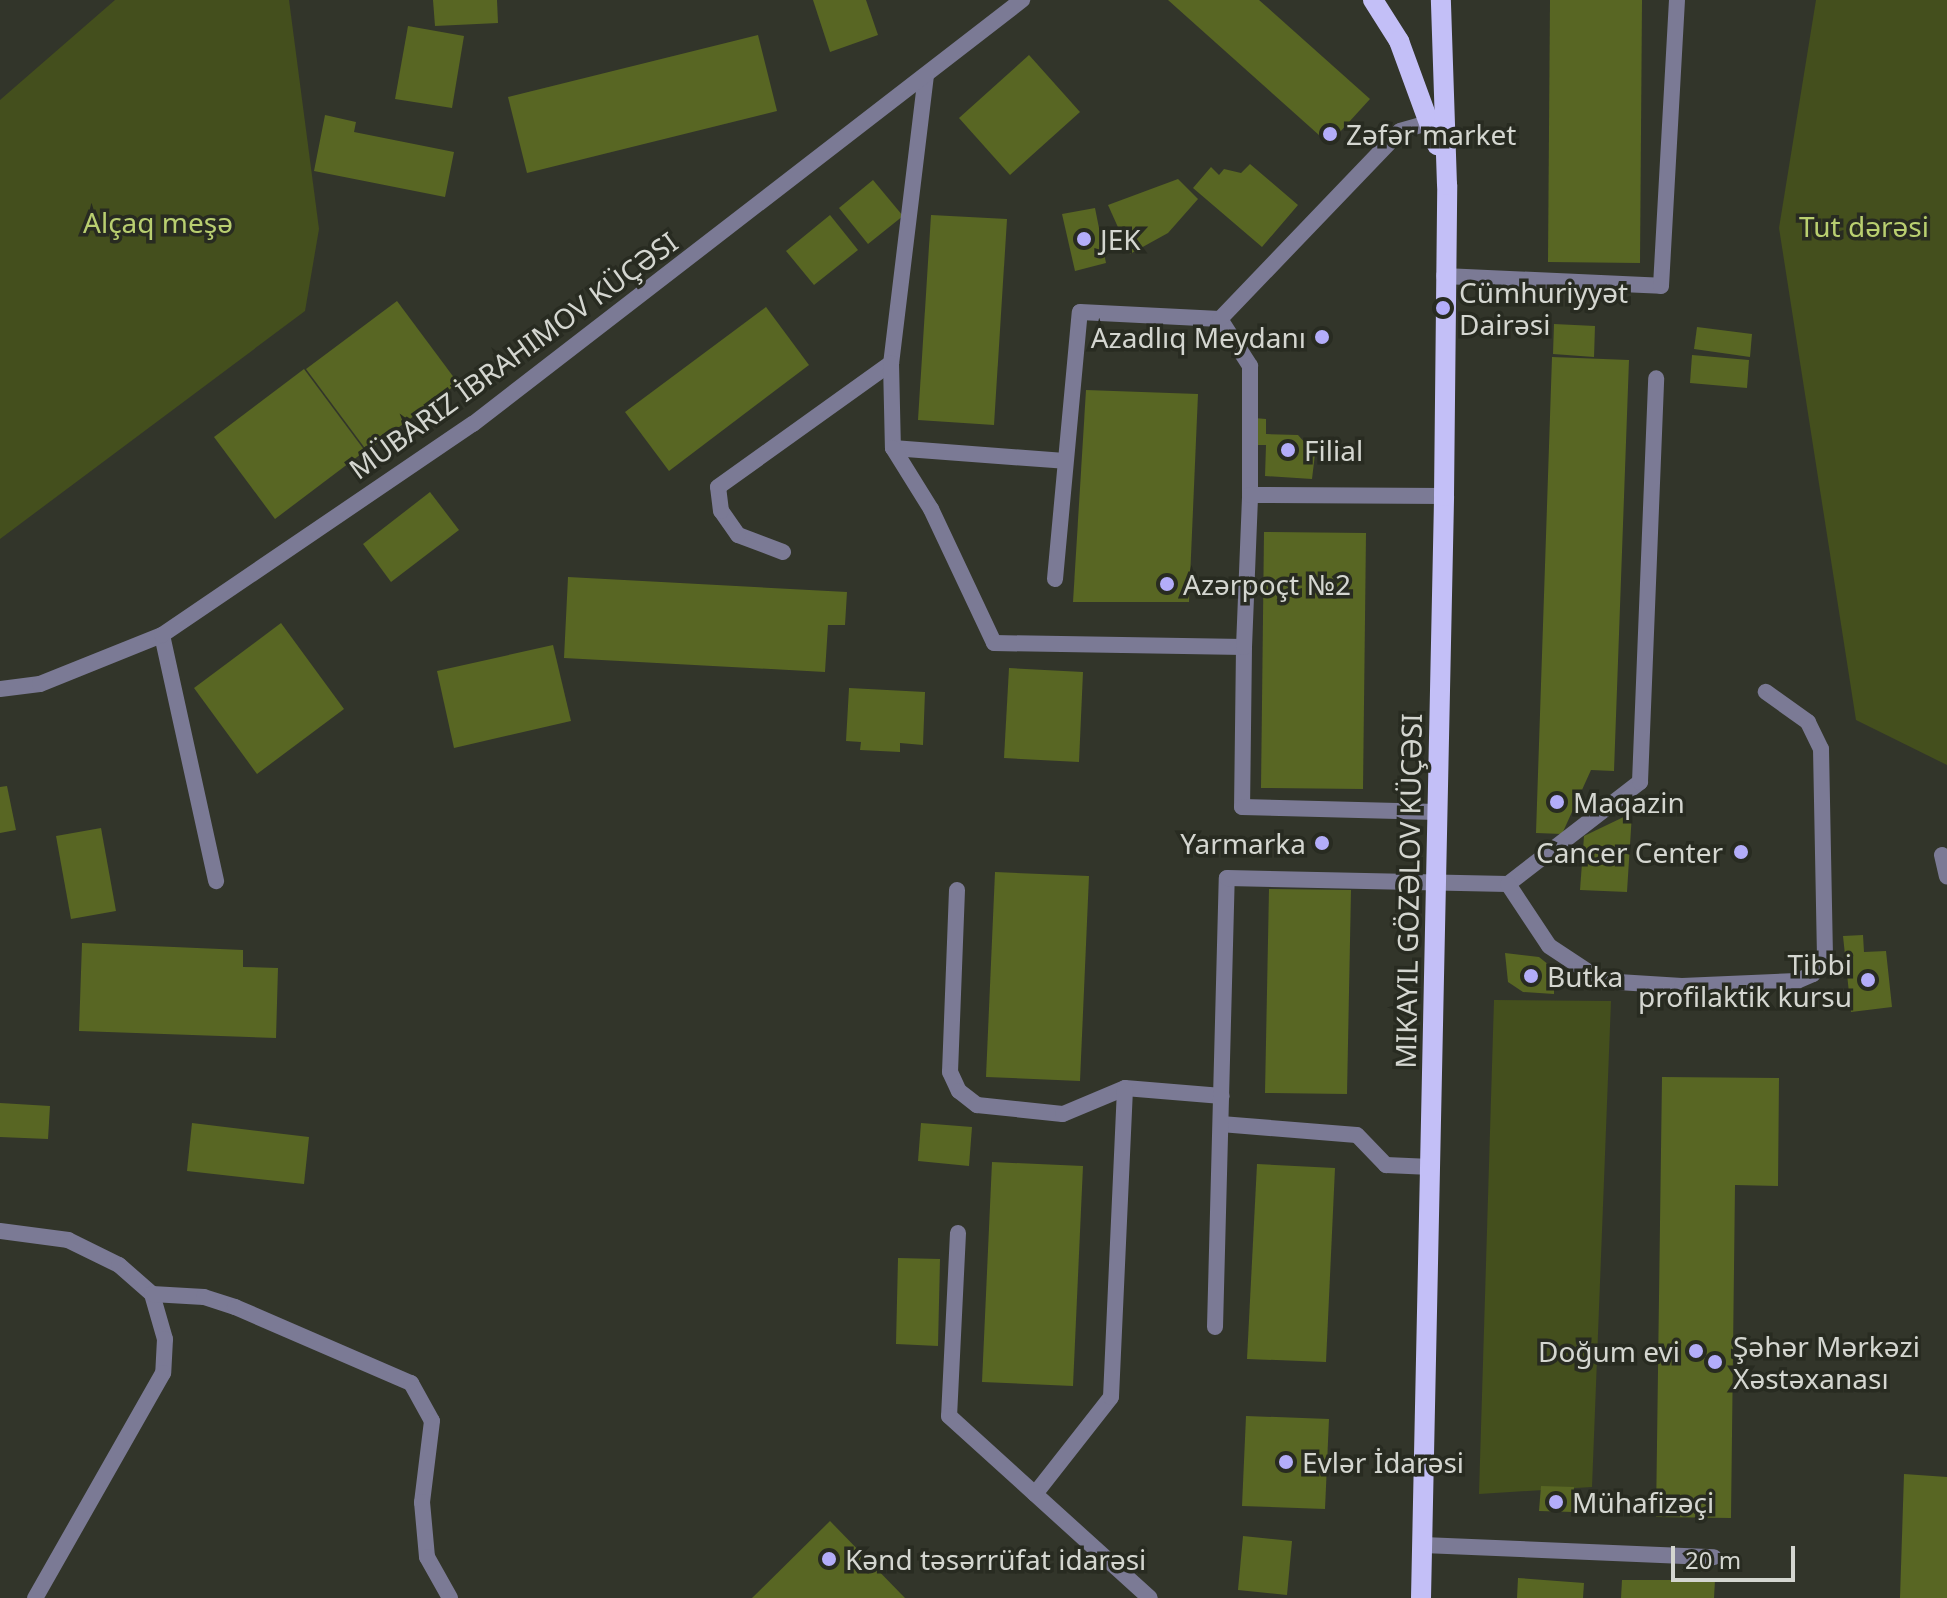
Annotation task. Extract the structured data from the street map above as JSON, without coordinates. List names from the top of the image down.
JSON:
{
  "streets": {
    "street": ["MÜBARIZ İBRAHIMOV KÜÇƏSI"]
  },
  "parks": ["Alçaq meşə", "Tut dərəsi"],
  "places": [
    "Zəfər market",
    "JEK",
    "Cümhuriyyət Dairəsi",
    "Azadlıq Meydanı",
    "Filial",
    "Azərpoçt №2",
    "Maqazin",
    "Yarmarka",
    "Cancer Center",
    "Butka",
    "Tibbi profilaktik kursu",
    "Doğum evi",
    "Şəhər Mərkəzi Xəstəxanası",
    "Evlər İdarəsi",
    "Mühafizəçi",
    "Kənd təsərrüfat idarəsi"
  ],
  "scale_bar": "20 m"
}
